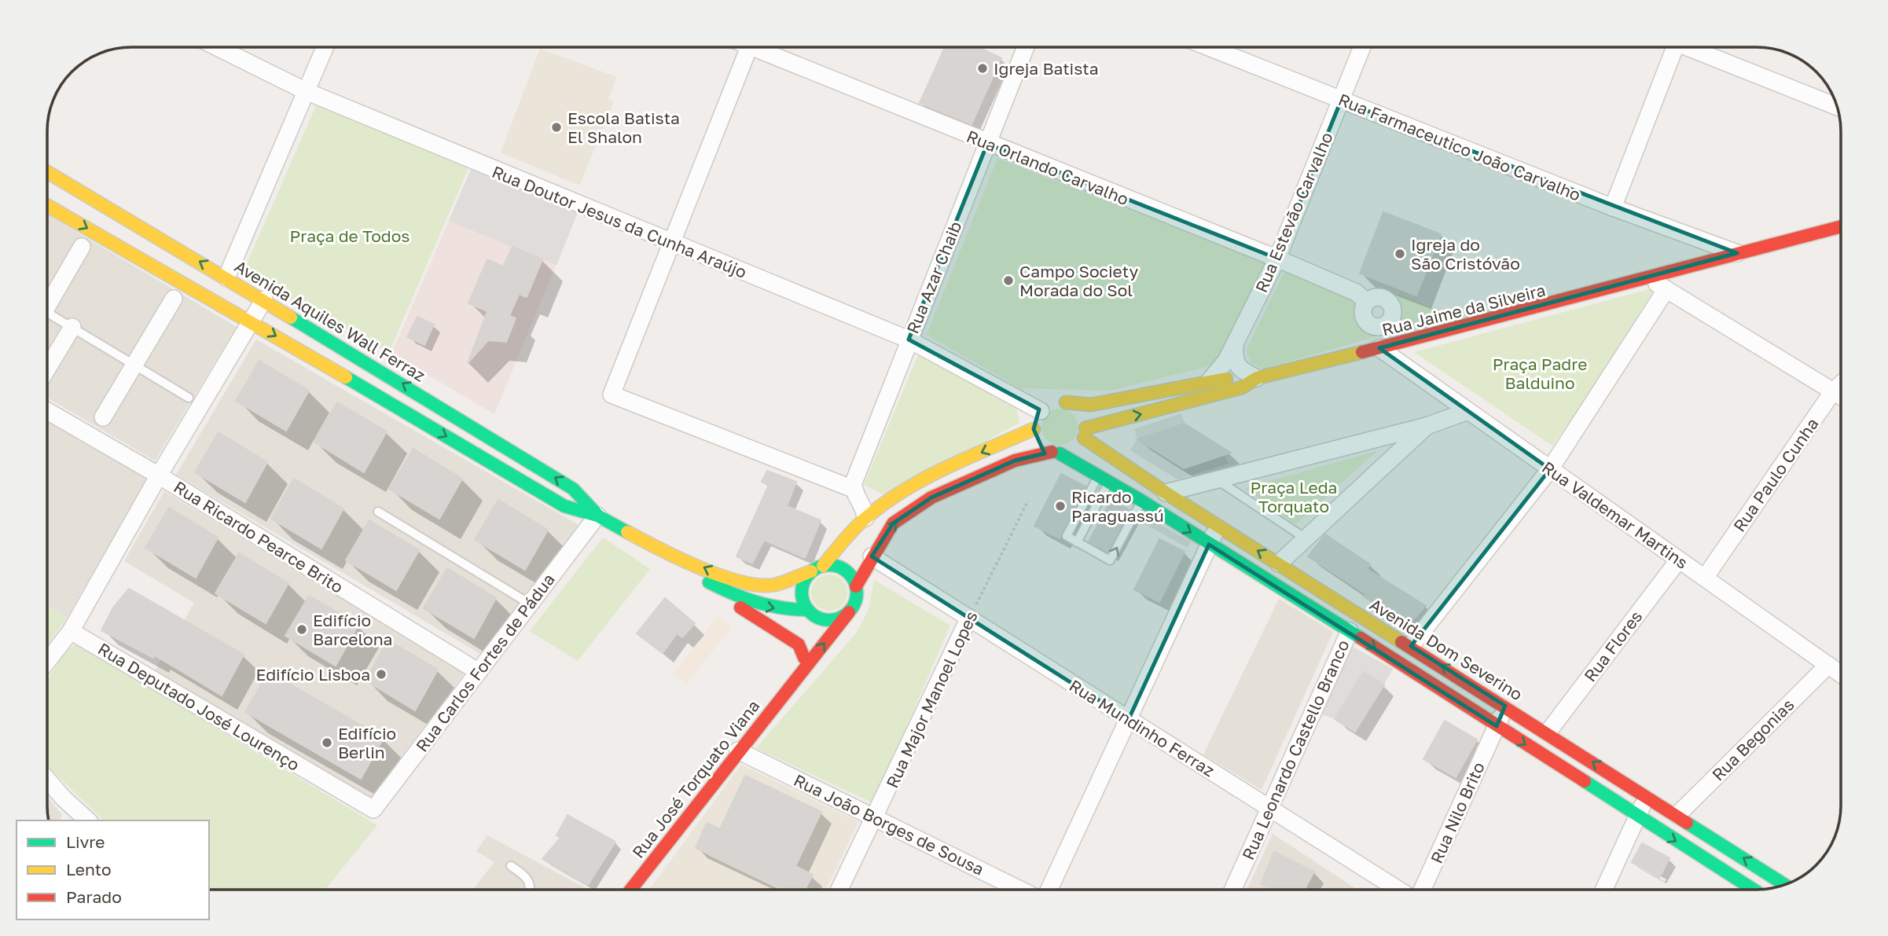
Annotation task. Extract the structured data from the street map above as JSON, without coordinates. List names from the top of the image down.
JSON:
{
  "streets": {
    "main road": [
      "Rua Jaime da Silveira",
      "Avenida Aquiles Wall Ferraz",
      "Avenida Dom Severino",
      "Rua José Torquato Viana"
    ],
    "street": [
      "Rua Farmaceutico João Carvalho",
      "Rua Orlando Carvalho",
      "Rua Estevão Carvalho",
      "Rua Doutor Jesus da Cunha Araújo",
      "Rua Azar Chaib",
      "Rua Paulo Cunha",
      "Rua Valdemar Martins",
      "Rua Ricardo Pearce Brito",
      "Rua Flores",
      "Rua Carlos Fortes de Pádua",
      "Rua Major Manoel Lopes",
      "Rua Deputado José Lourenço",
      "Rua Mundinho Ferraz",
      "Rua Begonias",
      "Rua Leonardo Castello Branco",
      "Rua Nilo Brito",
      "Rua João Borges de Sousa"
    ]
  },
  "crossings": [
    ["Rua Farmaceutico João Carvalho", "Rua Estevão Carvalho"],
    ["Rua Farmaceutico João Carvalho", "Rua Jaime da Silveira"],
    ["Rua Orlando Carvalho", "Rua Estevão Carvalho"],
    ["Rua Orlando Carvalho", "Rua Azar Chaib"],
    ["Rua Doutor Jesus da Cunha Araújo", "Rua Azar Chaib"],
    ["Rua Doutor Jesus da Cunha Araújo", "Rua Jaime da Silveira"],
    ["Rua Doutor Jesus da Cunha Araújo", "Avenida Dom Severino"],
    ["Rua Jaime da Silveira", "Rua Valdemar Martins"],
    ["Rua Jaime da Silveira", "Avenida Dom Severino"],
    ["Avenida Aquiles Wall Ferraz", "Rua Carlos Fortes de Pádua"],
    ["Avenida Aquiles Wall Ferraz", "Rua José Torquato Viana"],
    ["Rua Paulo Cunha", "Rua Valdemar Martins"],
    ["Rua Valdemar Martins", "Rua Flores"],
    ["Rua Valdemar Martins", "Rua Begonias"],
    ["Rua Ricardo Pearce Brito", "Rua Carlos Fortes de Pádua"],
    ["Rua Flores", "Avenida Dom Severino"],
    ["Avenida Dom Severino", "Rua Begonias"],
    ["Avenida Dom Severino", "Rua Nilo Brito"],
    ["Rua Carlos Fortes de Pádua", "Rua Deputado José Lourenço"],
    ["Rua Major Manoel Lopes", "Rua Mundinho Ferraz"],
    ["Rua Major Manoel Lopes", "Rua João Borges de Sousa"],
    ["Rua Mundinho Ferraz", "Rua Leonardo Castello Branco"],
    ["Rua José Torquato Viana", "Rua João Borges de Sousa"]
  ],
  "parks": ["Praça de Todos", "Praça Padre Balduino", "Praça Leda Torquato"],
  "places": [
    "Igreja Batista",
    "Escola Batista El Shalon",
    "Igreja do São Cristóvão",
    "Campo Society Morada do Sol",
    "Ricardo Paraguassú",
    "Edifício Barcelona",
    "Edifício Lisboa",
    "Edifício Berlin"
  ],
  "legend": ["Livre", "Lento", "Parado"]
}
